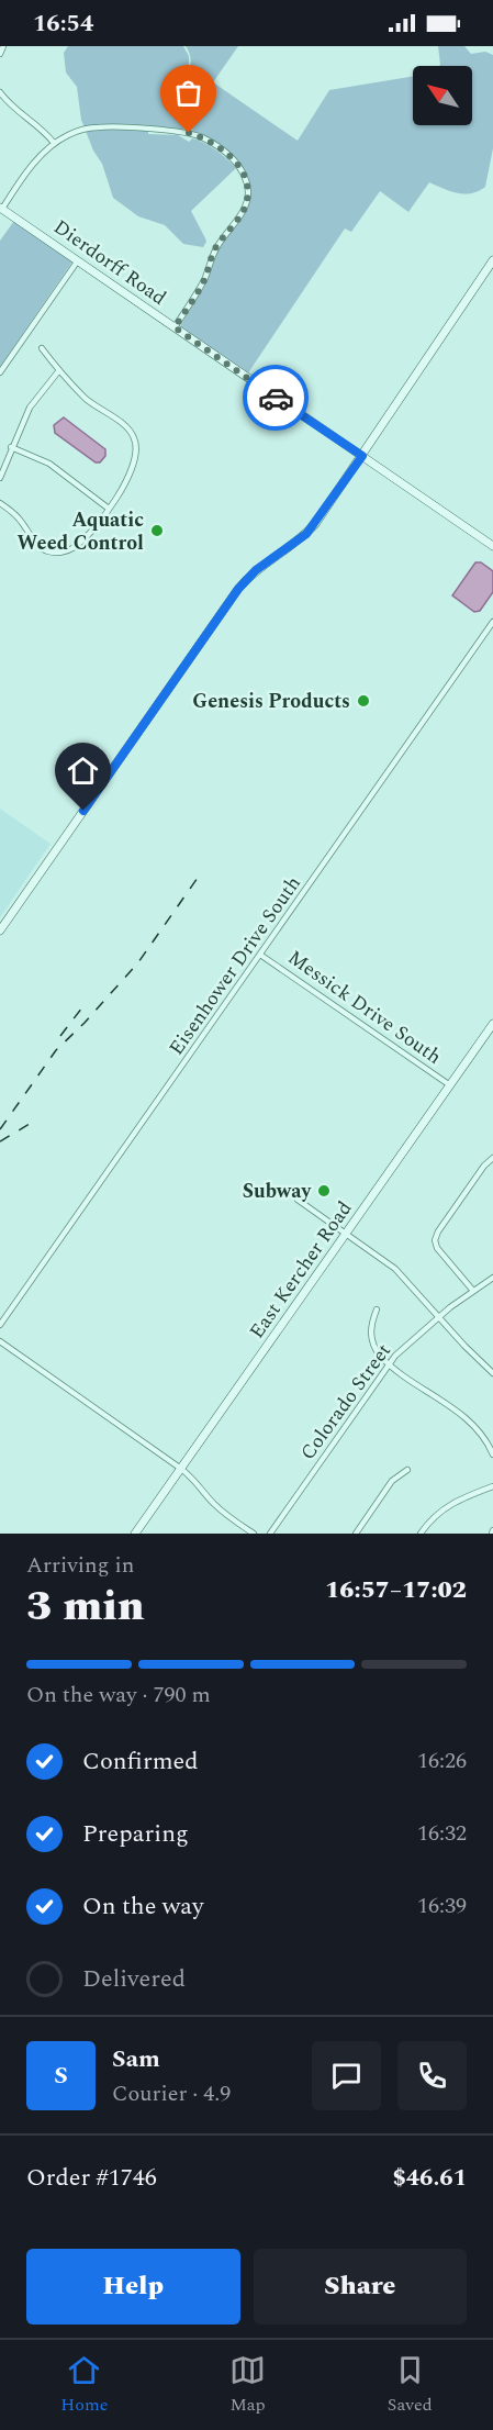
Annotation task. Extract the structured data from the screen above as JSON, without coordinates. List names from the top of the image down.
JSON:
{
  "streets": {
    "street": [
      "Dierdorff Road",
      "Eisenhower Drive South",
      "Messick Drive South",
      "East Kercher Road",
      "Colorado Street"
    ]
  },
  "crossings": [
    ["Eisenhower Drive South", "Messick Drive South"],
    ["Messick Drive South", "East Kercher Road"]
  ],
  "places": ["Aquatic Weed Control", "Genesis Products", "Subway"],
  "north": "top left",
  "page": {
    "status": "16:54",
    "heading": ["3 min", "Arriving in", "16:57–17:02"],
    "panel": [
      "Sam",
      "Courier · 4.9",
      "Order #1746",
      "$46.61"
    ],
    "bar": "On the way · 790 m",
    "list": [
      ["Confirmed", "16:26"],
      ["Preparing", "16:32"],
      ["On the way", "16:39"],
      "Delivered"
    ],
    "round": "S",
    "buttons": ["Help", "Share"],
    "tabs": ["Home", "Map", "Saved"]
  }
}
